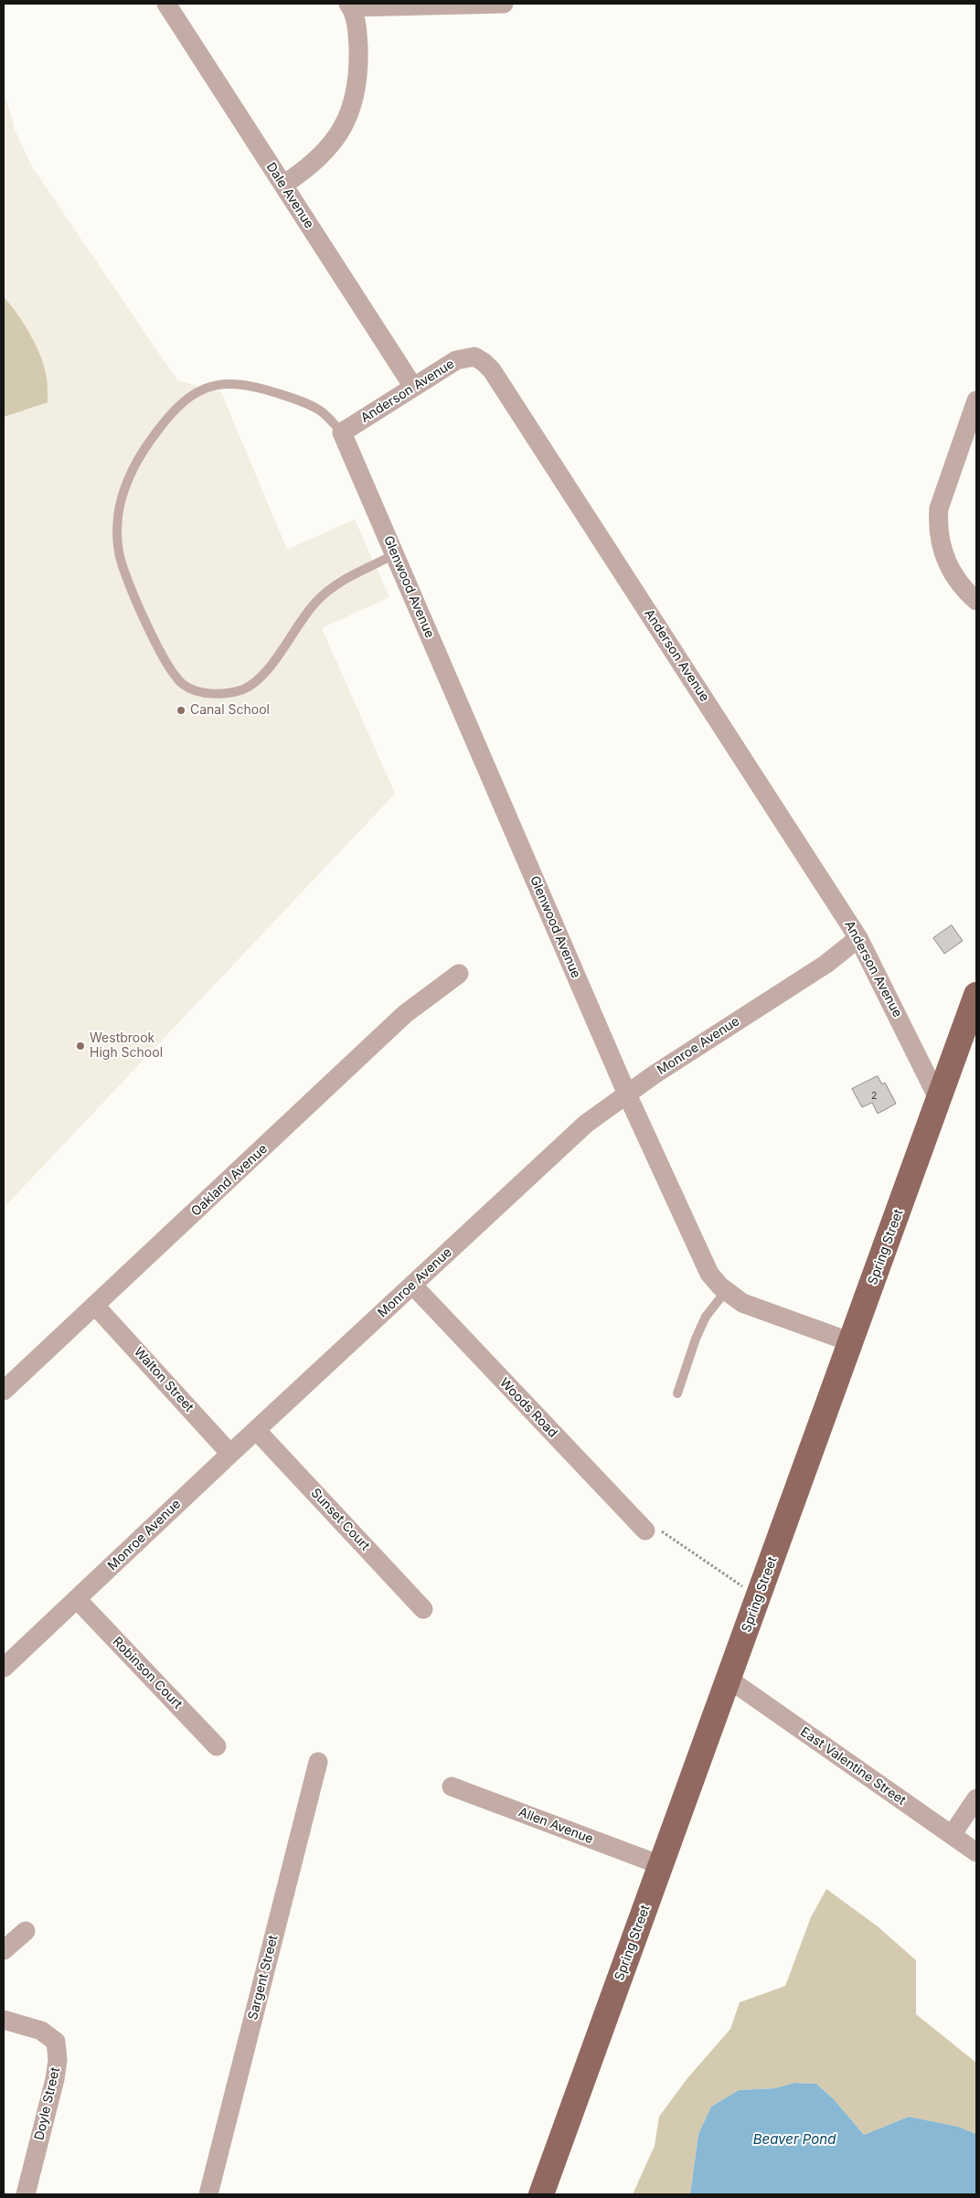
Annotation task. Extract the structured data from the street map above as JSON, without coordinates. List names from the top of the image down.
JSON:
{
  "streets": {
    "main road": ["Spring Street"],
    "street": [
      "Dale Avenue",
      "Anderson Avenue",
      "Glenwood Avenue",
      "Monroe Avenue",
      "Oakland Avenue",
      "Walton Street",
      "Woods Road",
      "Sunset Court",
      "Robinson Court",
      "East Valentine Street",
      "Allen Avenue",
      "Sargent Street",
      "Doyle Street"
    ]
  },
  "crossings": [
    ["Dale Avenue", "Anderson Avenue"],
    ["Anderson Avenue", "Glenwood Avenue"],
    ["Anderson Avenue", "Monroe Avenue"],
    ["Anderson Avenue", "Spring Street"],
    ["Glenwood Avenue", "Monroe Avenue"],
    ["Glenwood Avenue", "Spring Street"],
    ["Monroe Avenue", "Walton Street"],
    ["Monroe Avenue", "Woods Road"],
    ["Monroe Avenue", "Sunset Court"],
    ["Monroe Avenue", "Robinson Court"],
    ["Oakland Avenue", "Walton Street"],
    ["Spring Street", "East Valentine Street"],
    ["Spring Street", "Allen Avenue"]
  ],
  "water": ["Beaver Pond"],
  "places": ["Canal School", "Westbrook High School"],
  "house_numbers": ["2"]
}
